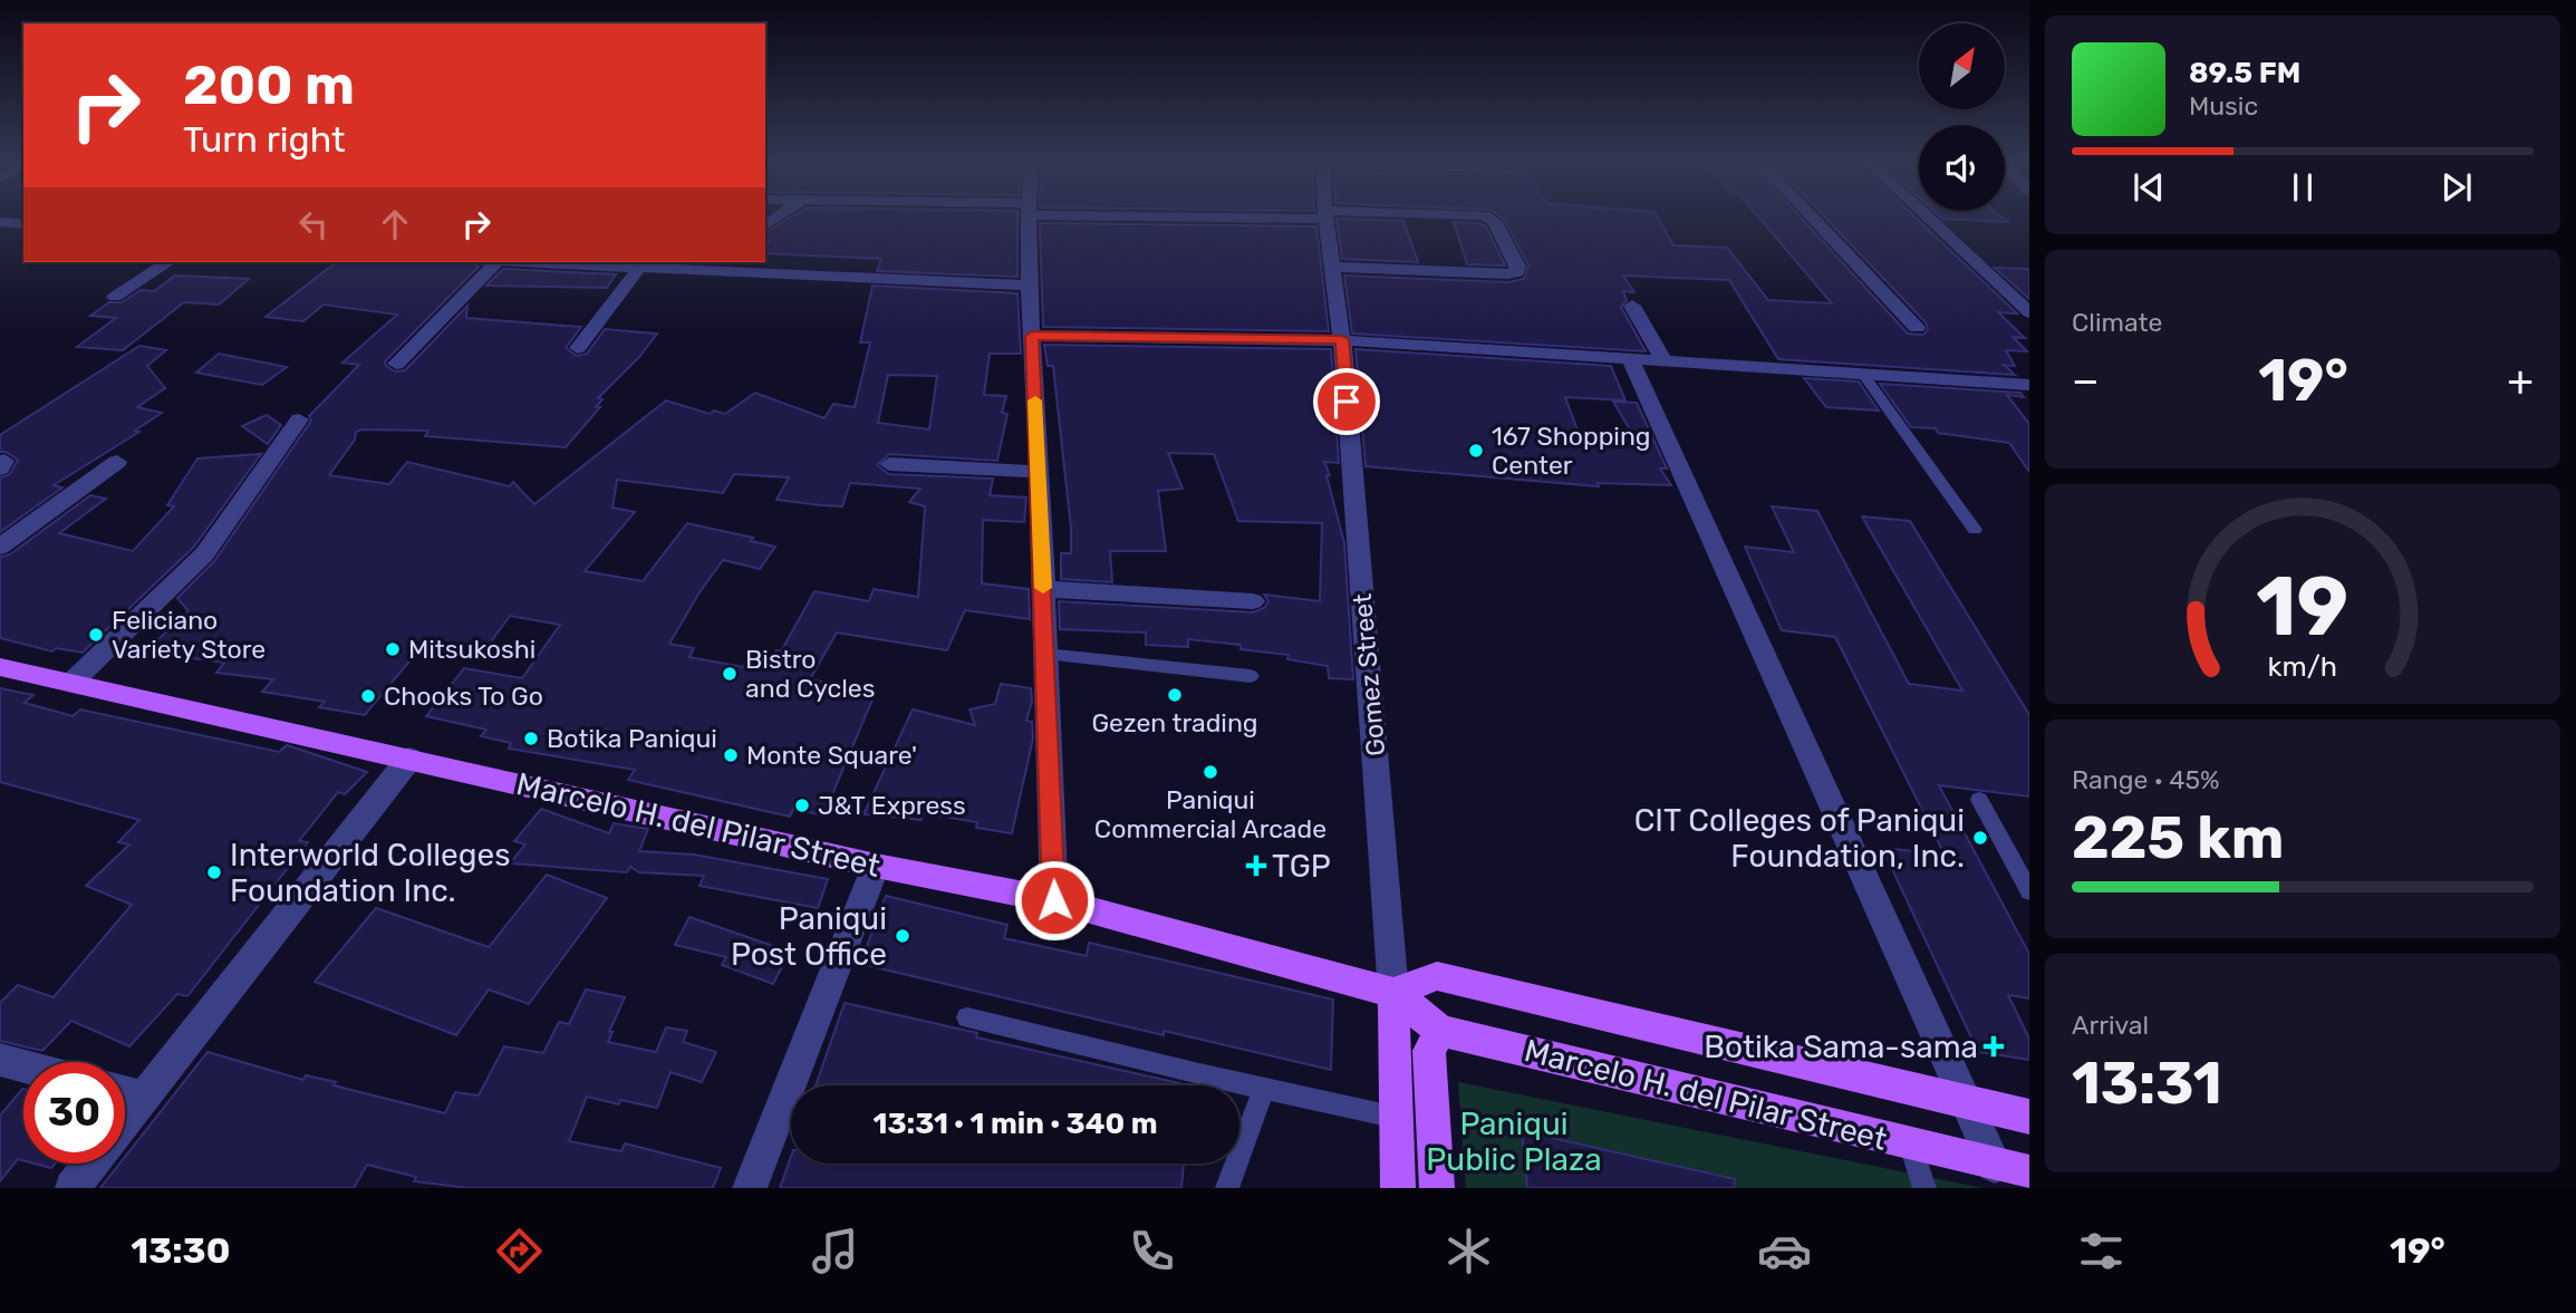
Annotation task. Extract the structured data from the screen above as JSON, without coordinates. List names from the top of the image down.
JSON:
{
  "streets": {
    "main road": ["Gomez Street", "Marcelo H. del Pilar Street"]
  },
  "crossings": [
    ["Gomez Street", "Marcelo H. del Pilar Street"]
  ],
  "parks": ["Paniqui Public Plaza"],
  "places": {
    "other": [
      "167 Shopping Center",
      "Feliciano Variety Store",
      "Mitsukoshi",
      "Bistro and Cycles",
      "Gezen trading",
      "Chooks To Go",
      "Botika Paniqui",
      "Monte Square'",
      "Paniqui Commercial Arcade",
      "J&T Express",
      "CIT Colleges of Paniqui Foundation, Inc.",
      "Interworld Colleges Foundation Inc.",
      "Paniqui Post Office"
    ],
    "health": ["TGP", "Botika Sama-sama"]
  },
  "north": "top right",
  "page": {
    "turn": ["200 m", "Turn right"],
    "song": ["89.5 FM", "Music"],
    "tile": [
      "Climate",
      ["Range · 45%", "225 km"],
      ["Arrival", "13:31"]
    ],
    "heat": ["−", "19°", "+"],
    "limit": "30",
    "trip": "13:31 · 1 min · 340 m",
    "tabs": ["13:30", "19°"],
    "gauge": ["19", "km/h"]
  }
}
